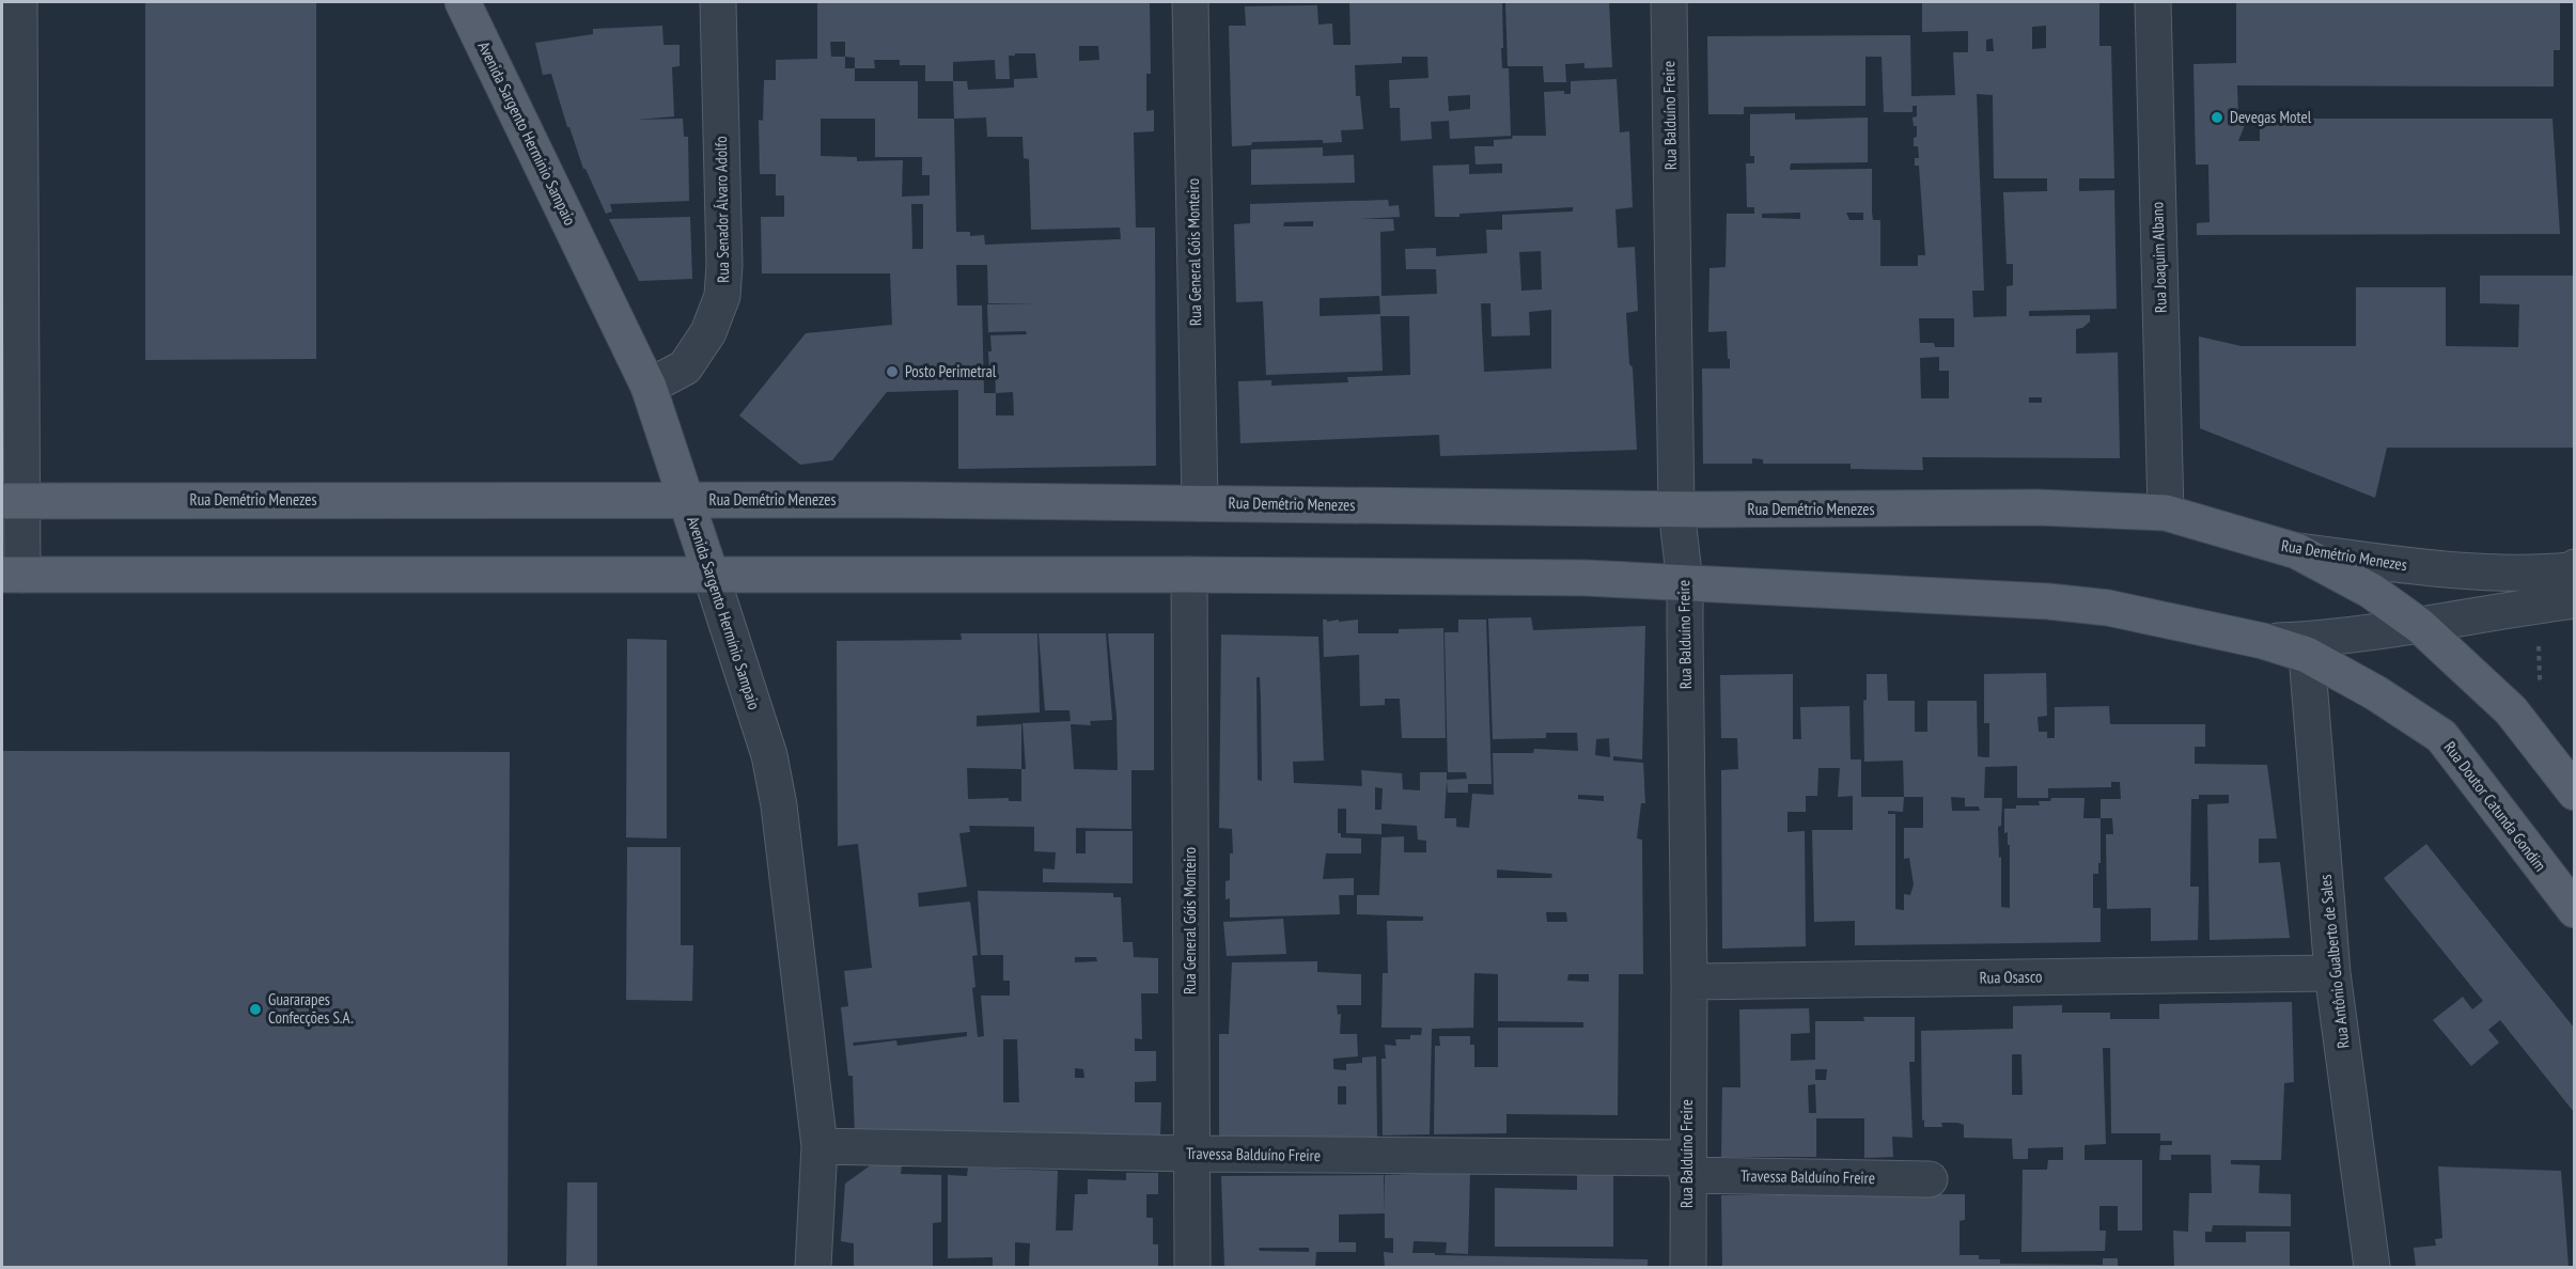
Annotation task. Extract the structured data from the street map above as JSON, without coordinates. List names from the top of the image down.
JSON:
{
  "streets": {
    "main road": ["Avenida Sargento Hermínio Sampaio", "Rua Demétrio Menezes", "Rua Doutor Catunda Gondim"],
    "street": [
      "Rua Balduíno Freire",
      "Rua Senador Álvaro Adolfo",
      "Rua General Góis Monteiro",
      "Rua Joaquim Albano",
      "Rua Antônio Gualberto de Sales",
      "Rua Osasco",
      "Travessa Balduíno Freire"
    ]
  },
  "crossings": [
    ["Rua Balduíno Freire", "Rua Demétrio Menezes"],
    ["Rua Balduíno Freire", "Rua Osasco"],
    ["Rua Balduíno Freire", "Travessa Balduíno Freire"],
    ["Avenida Sargento Hermínio Sampaio", "Rua Senador Álvaro Adolfo"],
    ["Avenida Sargento Hermínio Sampaio", "Rua Demétrio Menezes"],
    ["Avenida Sargento Hermínio Sampaio", "Travessa Balduíno Freire"],
    ["Rua General Góis Monteiro", "Rua Demétrio Menezes"],
    ["Rua General Góis Monteiro", "Travessa Balduíno Freire"],
    ["Rua Joaquim Albano", "Rua Demétrio Menezes"],
    ["Rua Doutor Catunda Gondim", "Rua Antônio Gualberto de Sales"],
    ["Rua Antônio Gualberto de Sales", "Rua Osasco"]
  ],
  "places": ["Devegas Motel", "Posto Perimetral", "Guararapes Confecções S.A."]
}
